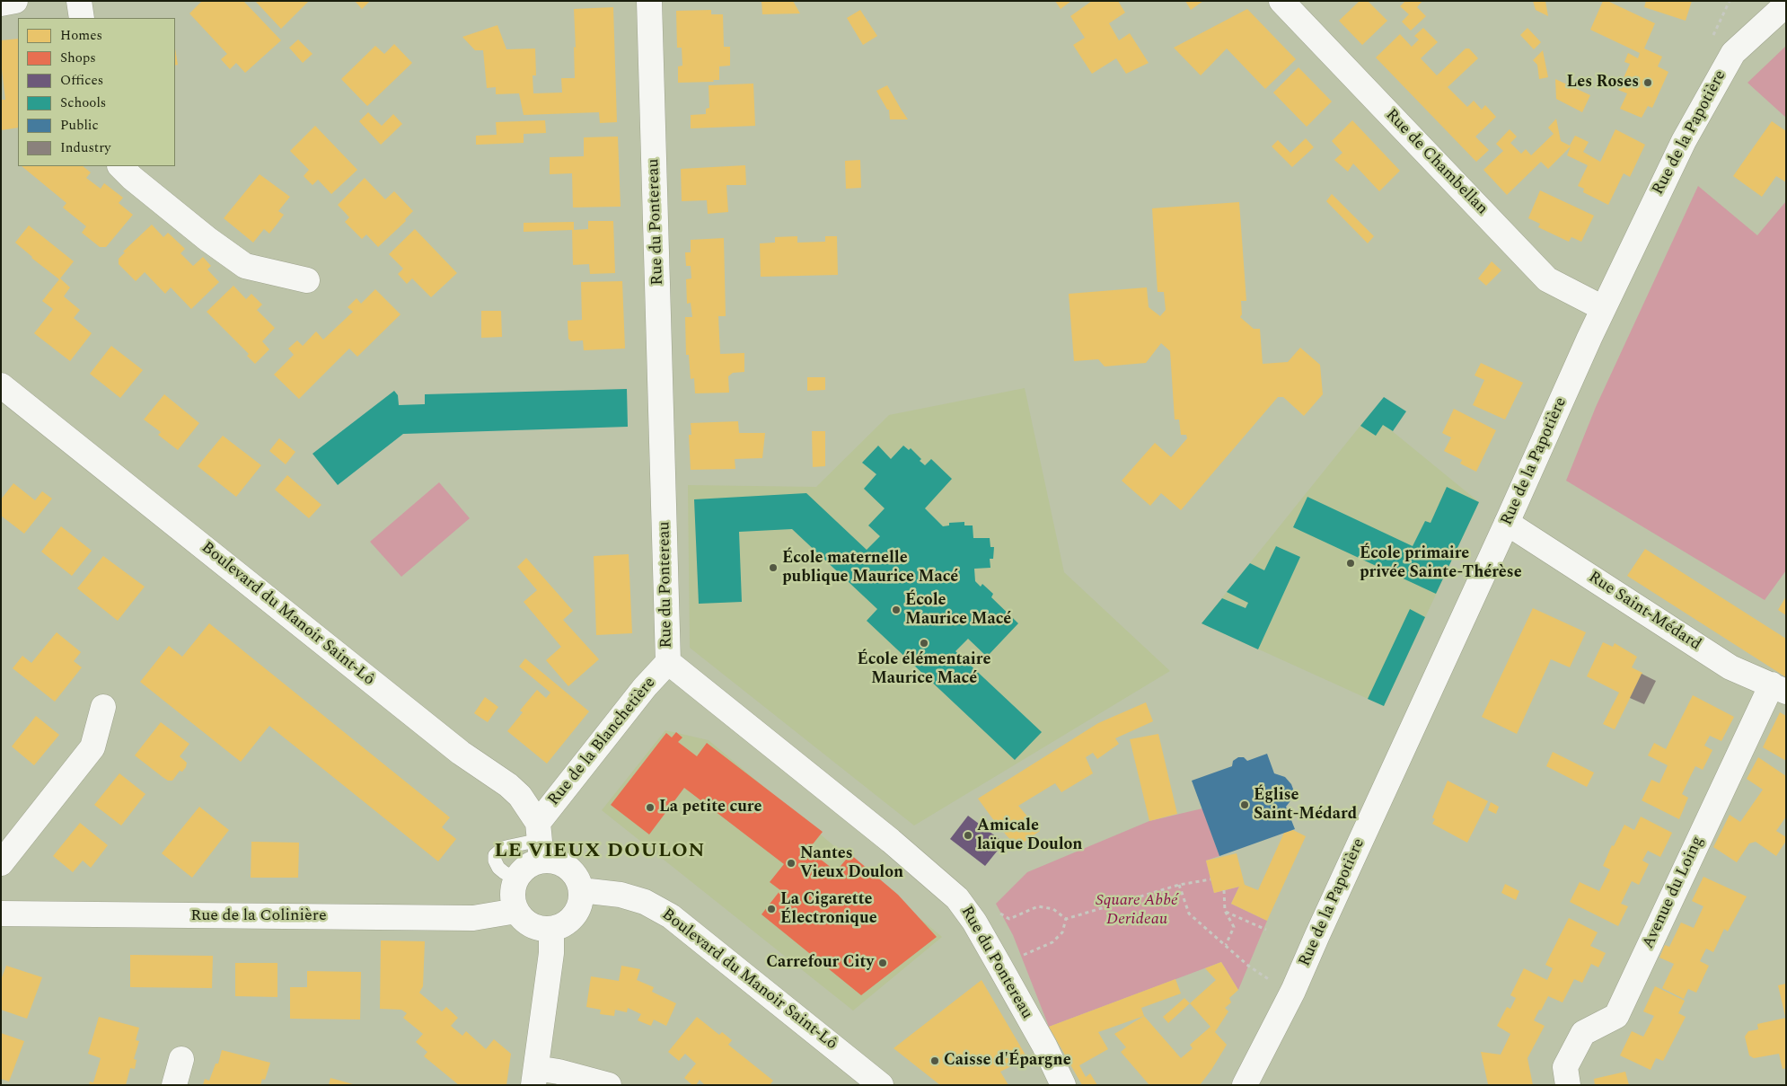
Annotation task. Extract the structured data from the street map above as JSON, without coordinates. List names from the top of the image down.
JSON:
{
  "streets": {
    "street": [
      "Rue de la Papotière",
      "Rue de Chambellan",
      "Rue du Pontereau",
      "Rue Saint-Médard",
      "Boulevard du Manoir Saint-Lô",
      "Rue de la Blanchetière",
      "Avenue du Loing",
      "Rue de la Colinière"
    ]
  },
  "crossings": [
    ["Rue de la Papotière", "Rue de Chambellan"],
    ["Rue de la Papotière", "Rue Saint-Médard"],
    ["Rue du Pontereau", "Rue de la Blanchetière"],
    ["Rue Saint-Médard", "Avenue du Loing"],
    ["Boulevard du Manoir Saint-Lô", "Rue de la Blanchetière"]
  ],
  "districts": ["LE VIEUX DOULON"],
  "parks": ["Square Abbé Derideau"],
  "places": [
    "Les Roses",
    "École primaire privée Sainte-Thérèse",
    "École maternelle publique Maurice Macé",
    "École Maurice Macé",
    "École élémentaire Maurice Macé",
    "Église Saint-Médard",
    "La petite cure",
    "Amicale laïque Doulon",
    "Nantes Vieux Doulon",
    "La Cigarette Électronique",
    "Carrefour City",
    "Caisse d'Épargne"
  ],
  "legend": [
    "Homes",
    "Shops",
    "Offices",
    "Schools",
    "Public",
    "Industry"
  ]
}
